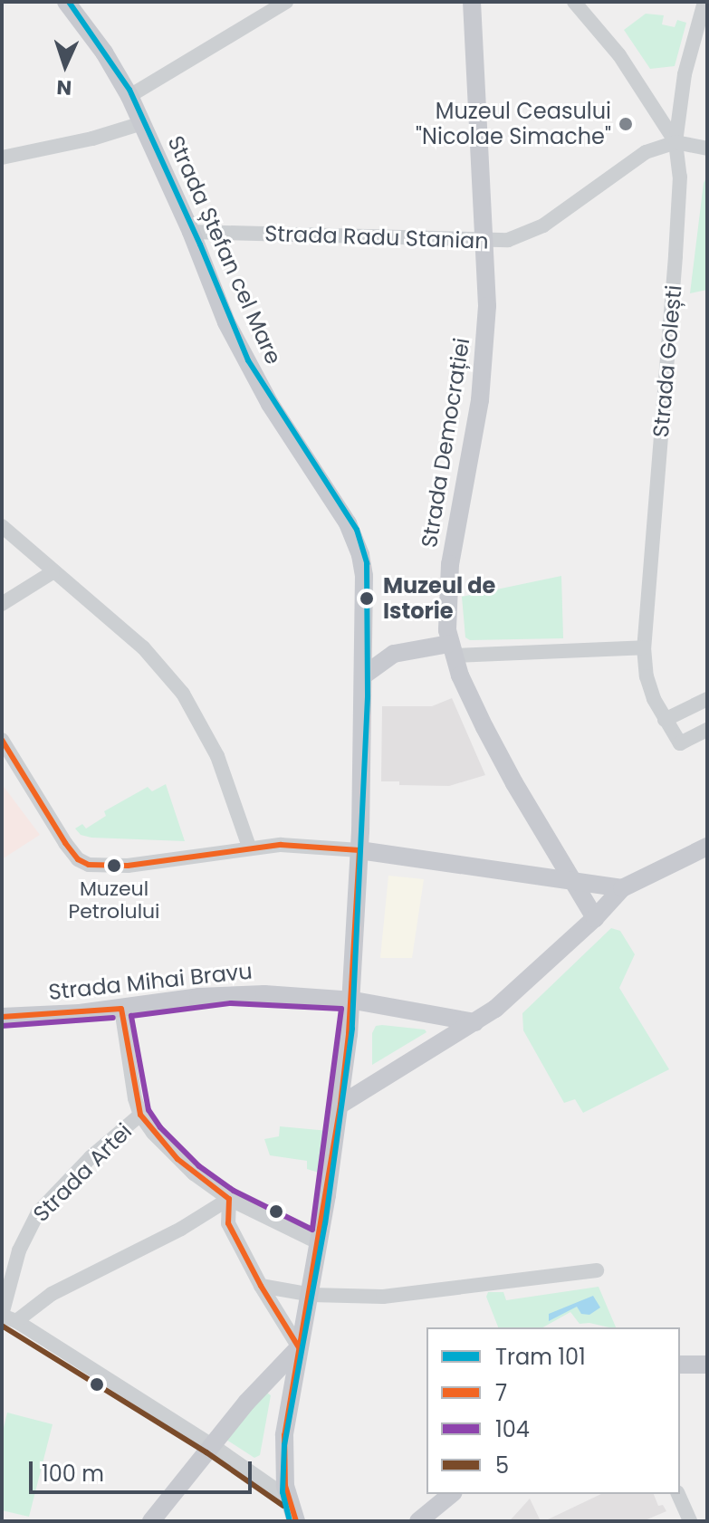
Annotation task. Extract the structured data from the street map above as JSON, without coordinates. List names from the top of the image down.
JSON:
{
  "streets": {
    "main road": ["Strada Ștefan cel Mare", "Strada Democrației", "Strada Mihai Bravu"],
    "street": ["Strada Radu Stanian", "Strada Golești", "Strada Artei"]
  },
  "crossings": [
    ["Strada Radu Stanian", "Strada Ștefan cel Mare"],
    ["Strada Radu Stanian", "Strada Golești"],
    ["Strada Radu Stanian", "Strada Democrației"],
    ["Strada Ștefan cel Mare", "Strada Mihai Bravu"]
  ],
  "places": ["Muzeul Ceasului \"Nicolae Simache\"", "Muzeul de Istorie", "Muzeul Petrolului"],
  "lines": [
    "tram line 101",
    "transit line 7",
    "transit line 104",
    "transit line 5"
  ],
  "legend": [
    "Tram 101",
    "7",
    "104",
    "5"
  ],
  "scale_bar": "100 m",
  "north": "bottom"
}
